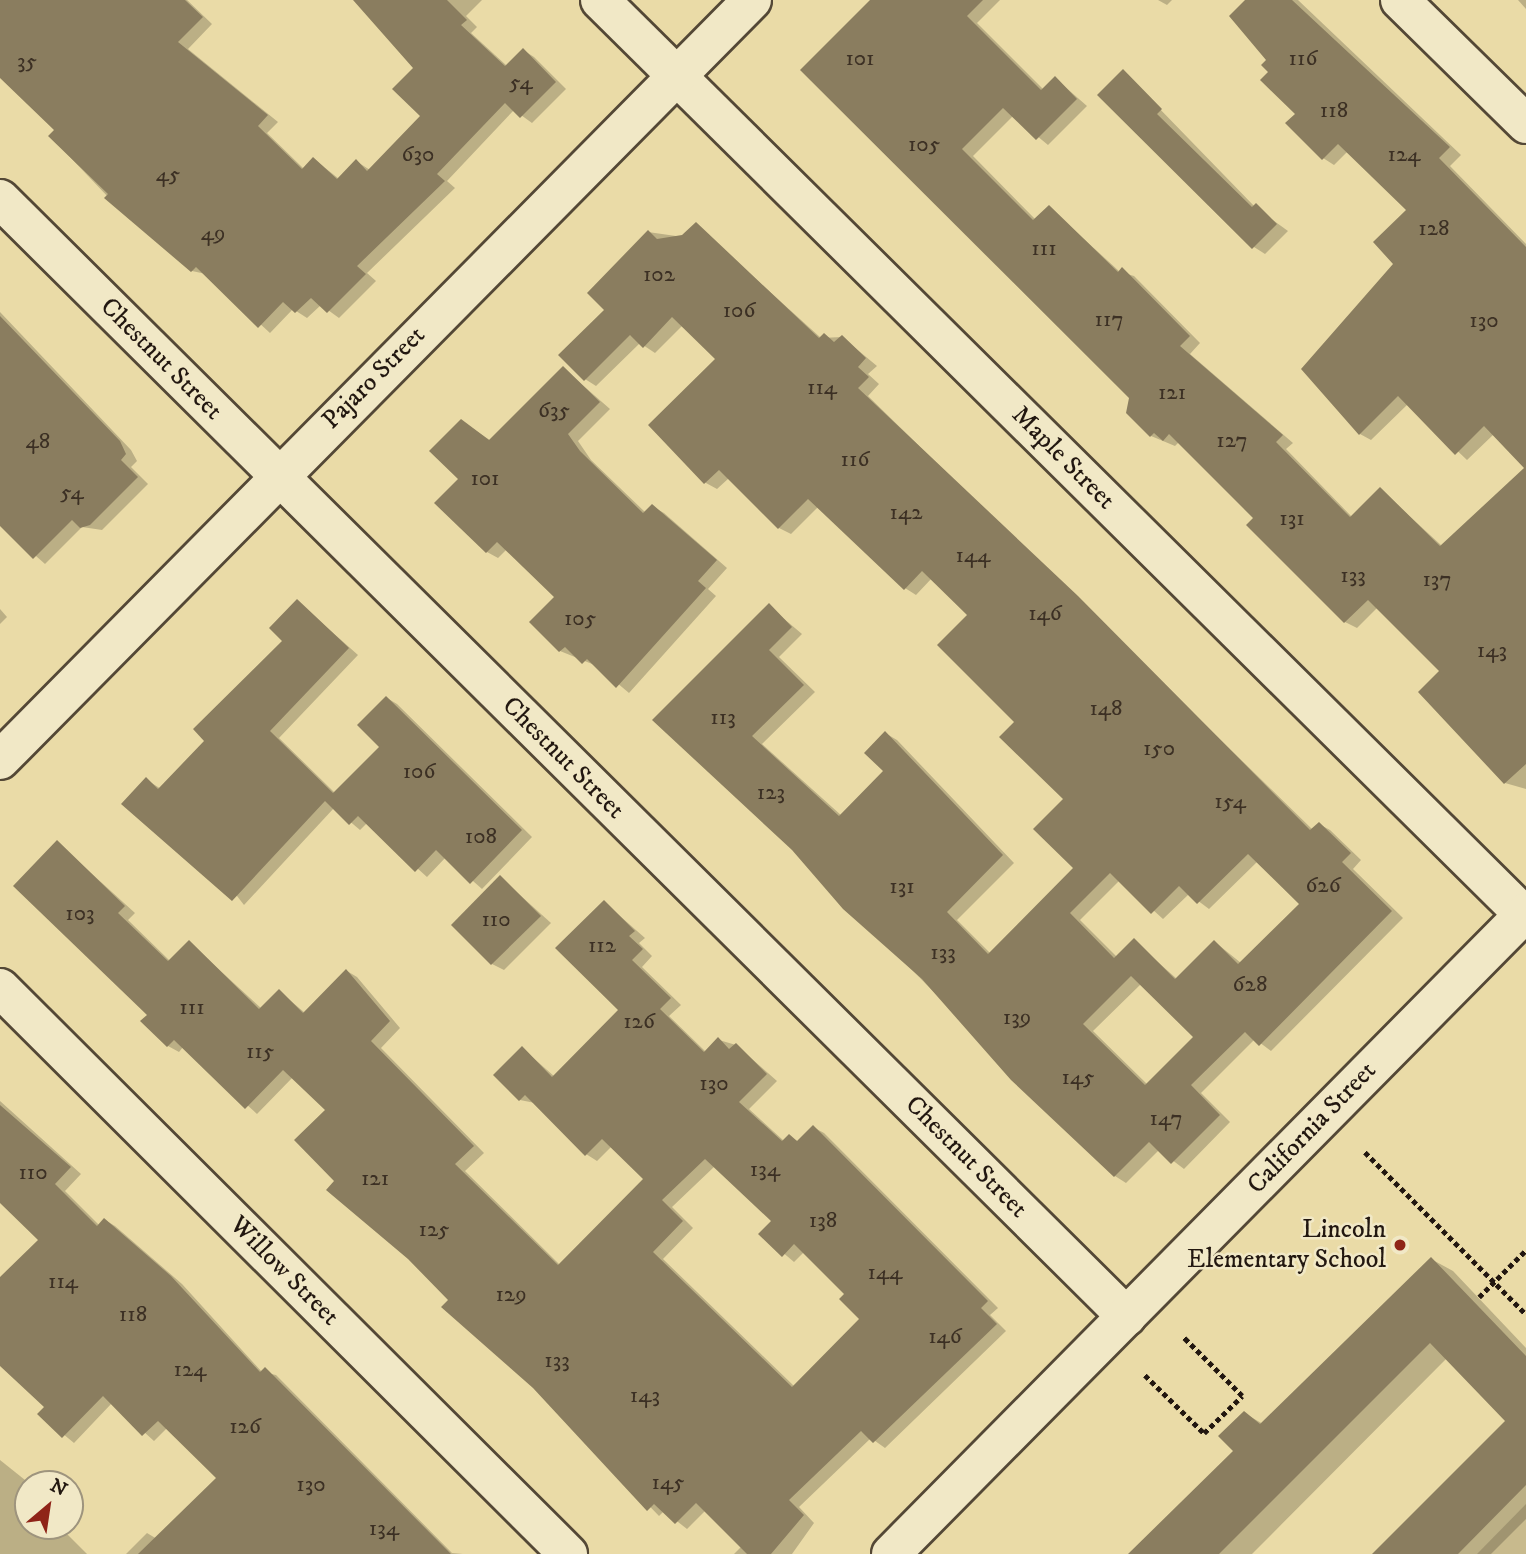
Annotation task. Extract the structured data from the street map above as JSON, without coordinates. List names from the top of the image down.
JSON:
{
  "streets": {
    "street": [
      "Chestnut Street",
      "Pajaro Street",
      "Maple Street",
      "California Street",
      "Willow Street"
    ]
  },
  "crossings": [
    ["Chestnut Street", "Pajaro Street"],
    ["Chestnut Street", "California Street"],
    ["Pajaro Street", "Maple Street"],
    ["Maple Street", "California Street"]
  ],
  "places": ["Lincoln Elementary School"],
  "house_numbers": [
    "101",
    "116",
    "35",
    "54",
    "118",
    "105",
    "630",
    "124",
    "45",
    "128",
    "49",
    "111",
    "102",
    "106",
    "117",
    "130",
    "114",
    "121",
    "635",
    "127",
    "48",
    "116",
    "101",
    "54",
    "142",
    "131",
    "144",
    "133",
    "137",
    "146",
    "105",
    "143",
    "148",
    "113",
    "150",
    "106",
    "123",
    "154",
    "108",
    "626",
    "131",
    "103",
    "110",
    "112",
    "133",
    "628",
    "111",
    "139",
    "126",
    "115",
    "145",
    "130",
    "147",
    "134",
    "110",
    "121",
    "138",
    "125",
    "144",
    "114",
    "129",
    "118",
    "146",
    "133",
    "124",
    "143",
    "126",
    "145",
    "130",
    "134"
  ],
  "north": "top right"
}
